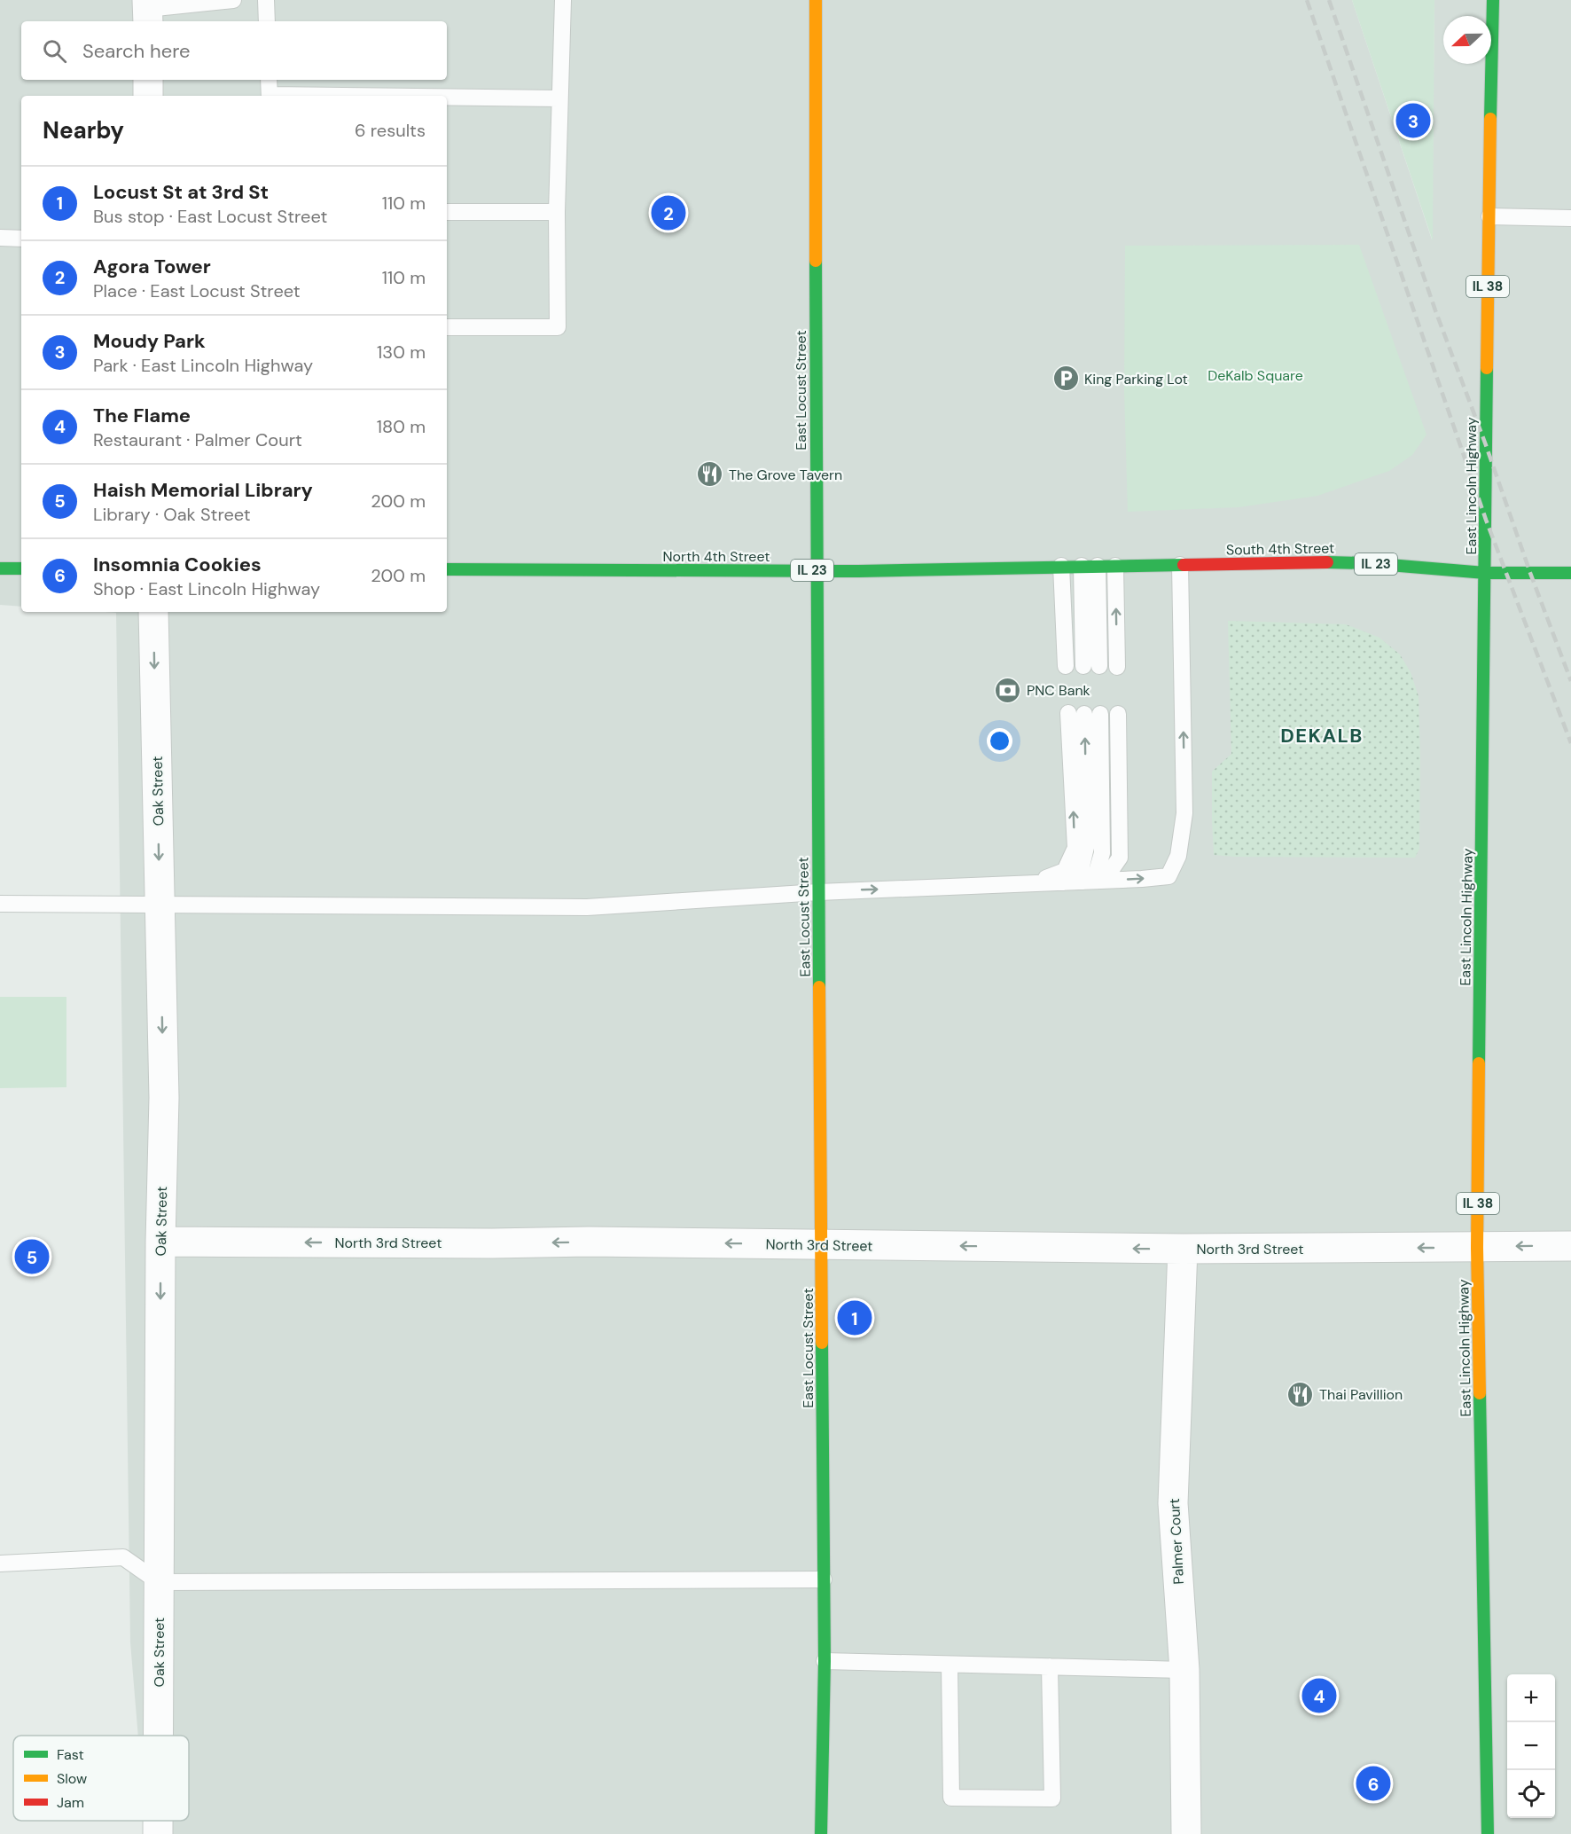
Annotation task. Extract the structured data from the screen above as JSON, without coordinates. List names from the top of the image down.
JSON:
{
  "streets": {
    "main road": [
      "IL 38",
      "East Locust Street",
      "East Lincoln Highway",
      "South 4th Street",
      "North 4th Street",
      "IL 23"
    ],
    "street": ["Oak Street", "North 3rd Street", "Palmer Court"]
  },
  "crossings": [
    ["East Locust Street", "North 4th Street"],
    ["East Locust Street", "North 3rd Street"],
    ["East Lincoln Highway", "South 4th Street"],
    ["East Lincoln Highway", "North 3rd Street"],
    ["South 4th Street", "North 4th Street"],
    ["Oak Street", "North 3rd Street"],
    ["North 3rd Street", "Palmer Court"]
  ],
  "one_way": ["Oak Street", "North 3rd Street"],
  "districts": ["DEKALB"],
  "parks": ["DeKalb Square"],
  "places": {
    "parking": ["King Parking Lot"],
    "restaurant": ["The Grove Tavern", "Thai Pavillion"],
    "bank": ["PNC Bank"]
  },
  "legend": ["Fast", "Slow", "Jam"],
  "north": "left",
  "page": {
    "search": "Search here",
    "heading": ["Nearby", "6 results"],
    "pins": [
      "3",
      "2",
      "5",
      "1",
      "4",
      "6"
    ],
    "list": [
      {
        "mark": "1",
        "name": "Locust St at 3rd St",
        "note": "Bus stop · East Locust Street",
        "value": "110 m"
      },
      {
        "mark": "2",
        "name": "Agora Tower",
        "note": "Place · East Locust Street",
        "value": "110 m"
      },
      {
        "mark": "3",
        "name": "Moudy Park",
        "note": "Park · East Lincoln Highway",
        "value": "130 m"
      },
      {
        "mark": "4",
        "name": "The Flame",
        "note": "Restaurant · Palmer Court",
        "value": "180 m"
      },
      {
        "mark": "5",
        "name": "Haish Memorial Library",
        "note": "Library · Oak Street",
        "value": "200 m"
      },
      {
        "mark": "6",
        "name": "Insomnia Cookies",
        "note": "Shop · East Lincoln Highway",
        "value": "200 m"
      }
    ],
    "map_buttons": ["+", "−"]
  }
}
